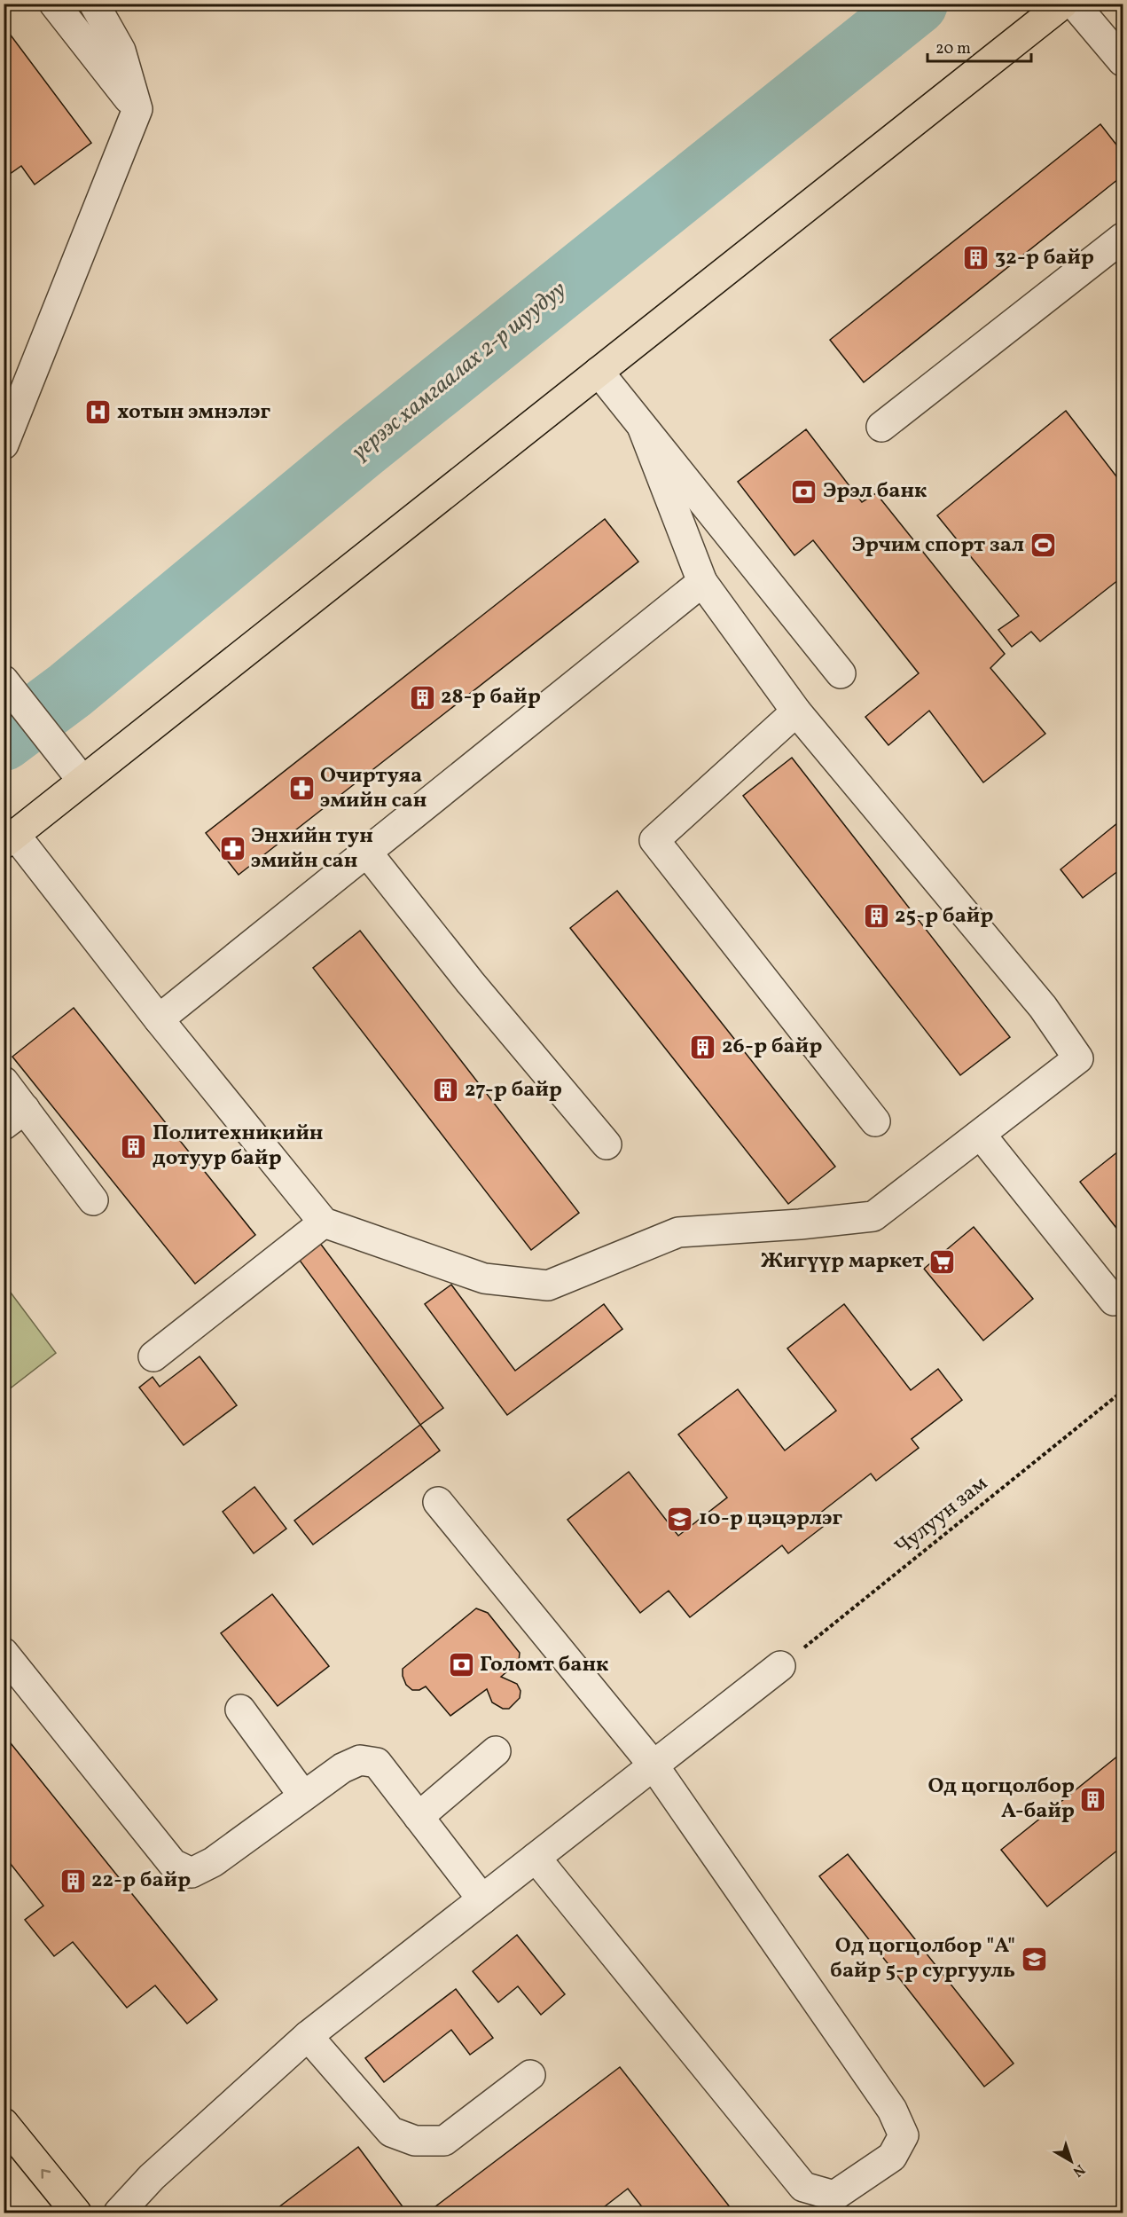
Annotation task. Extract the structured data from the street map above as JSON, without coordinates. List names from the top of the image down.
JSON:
{
  "streets": {
    "path": ["Чулуун зам"]
  },
  "water": ["үерээс хамгаалах 2-р шуудуу"],
  "places": {
    "building": [
      "32-р байр",
      "28-р байр",
      "25-р байр",
      "26-р байр",
      "27-р байр",
      "Политехникийн дотуур байр",
      "Од цогцолбор А-байр",
      "22-р байр"
    ],
    "hospital": ["хотын эмнэлэг"],
    "bank": ["Эрэл банк", "Голомт банк"],
    "sports": ["Эрчим спорт зал"],
    "pharmacy": ["Очиртуяа эмийн сан", "Энхийн тун эмийн сан"],
    "supermarket": ["Жигүүр маркет"],
    "school or university": ["10-р цэцэрлэг", "Од цогцолбор \"А\" байр 5-р сургууль"]
  },
  "scale_bar": "20 m",
  "north": "bottom right"
}
